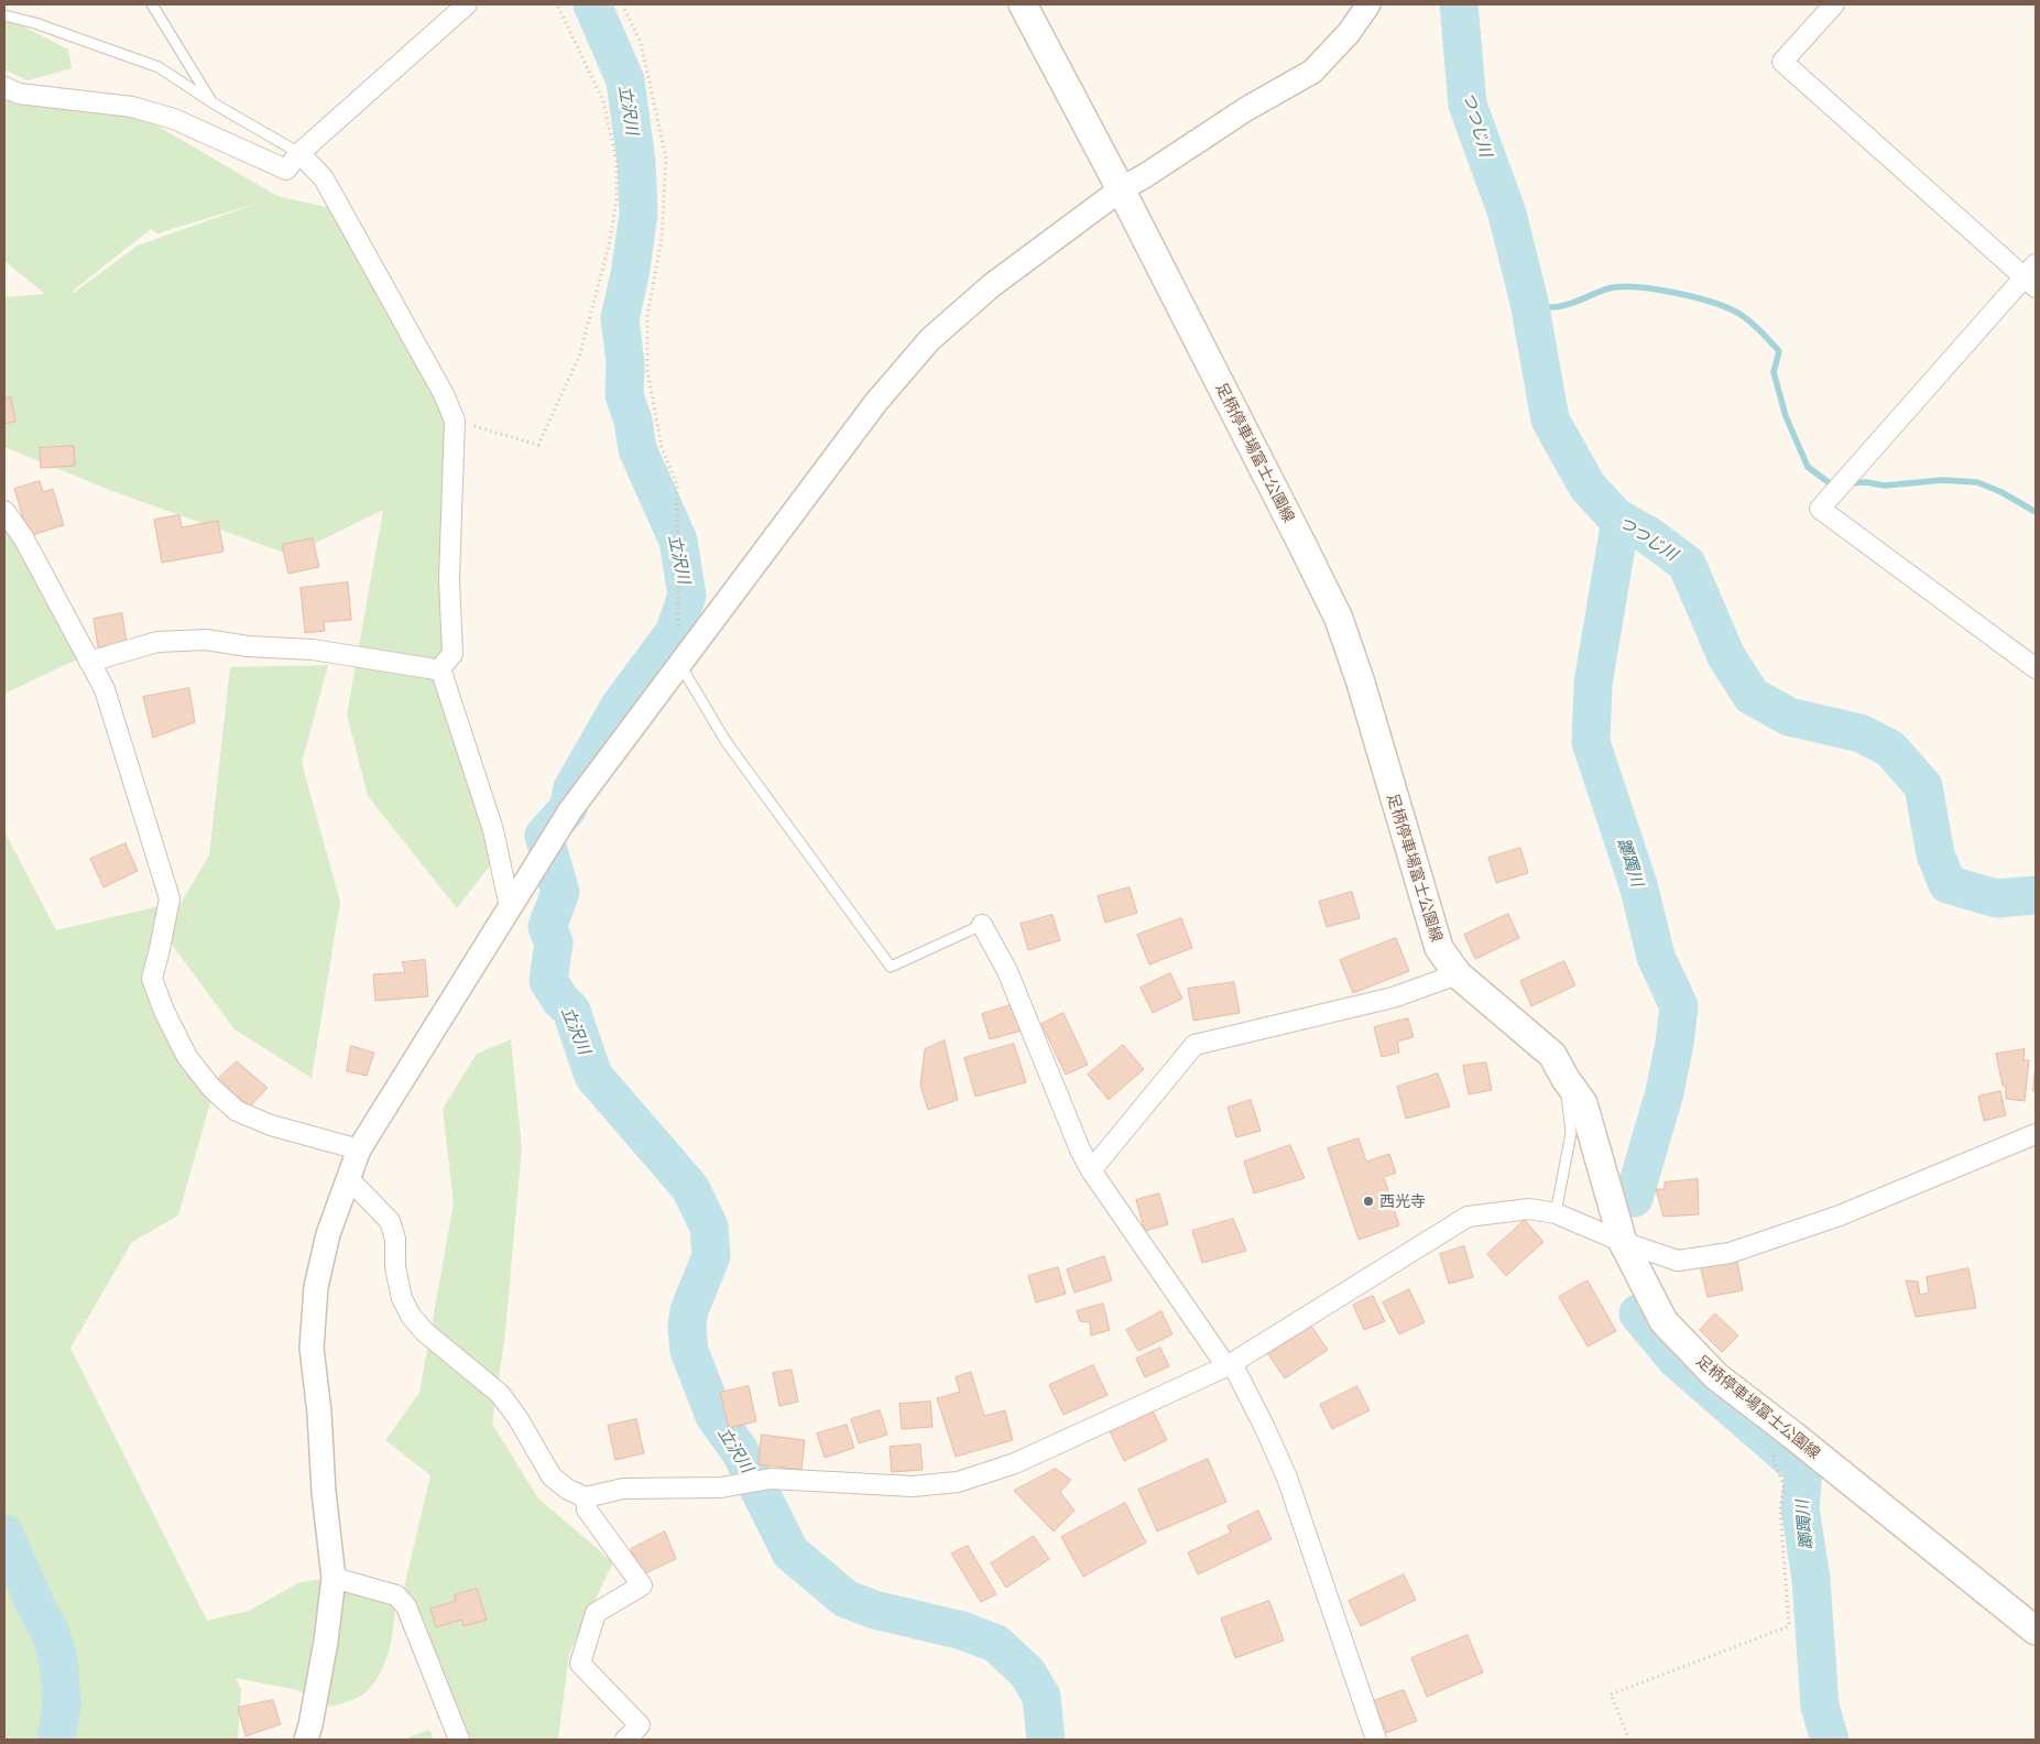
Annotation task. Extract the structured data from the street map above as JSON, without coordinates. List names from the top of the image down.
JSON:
{
  "streets": {
    "main road": ["足柄停車場富士公園線"]
  },
  "water": ["立沢川", "つつじ川", "躑躅川"],
  "places": ["西光寺"]
}
